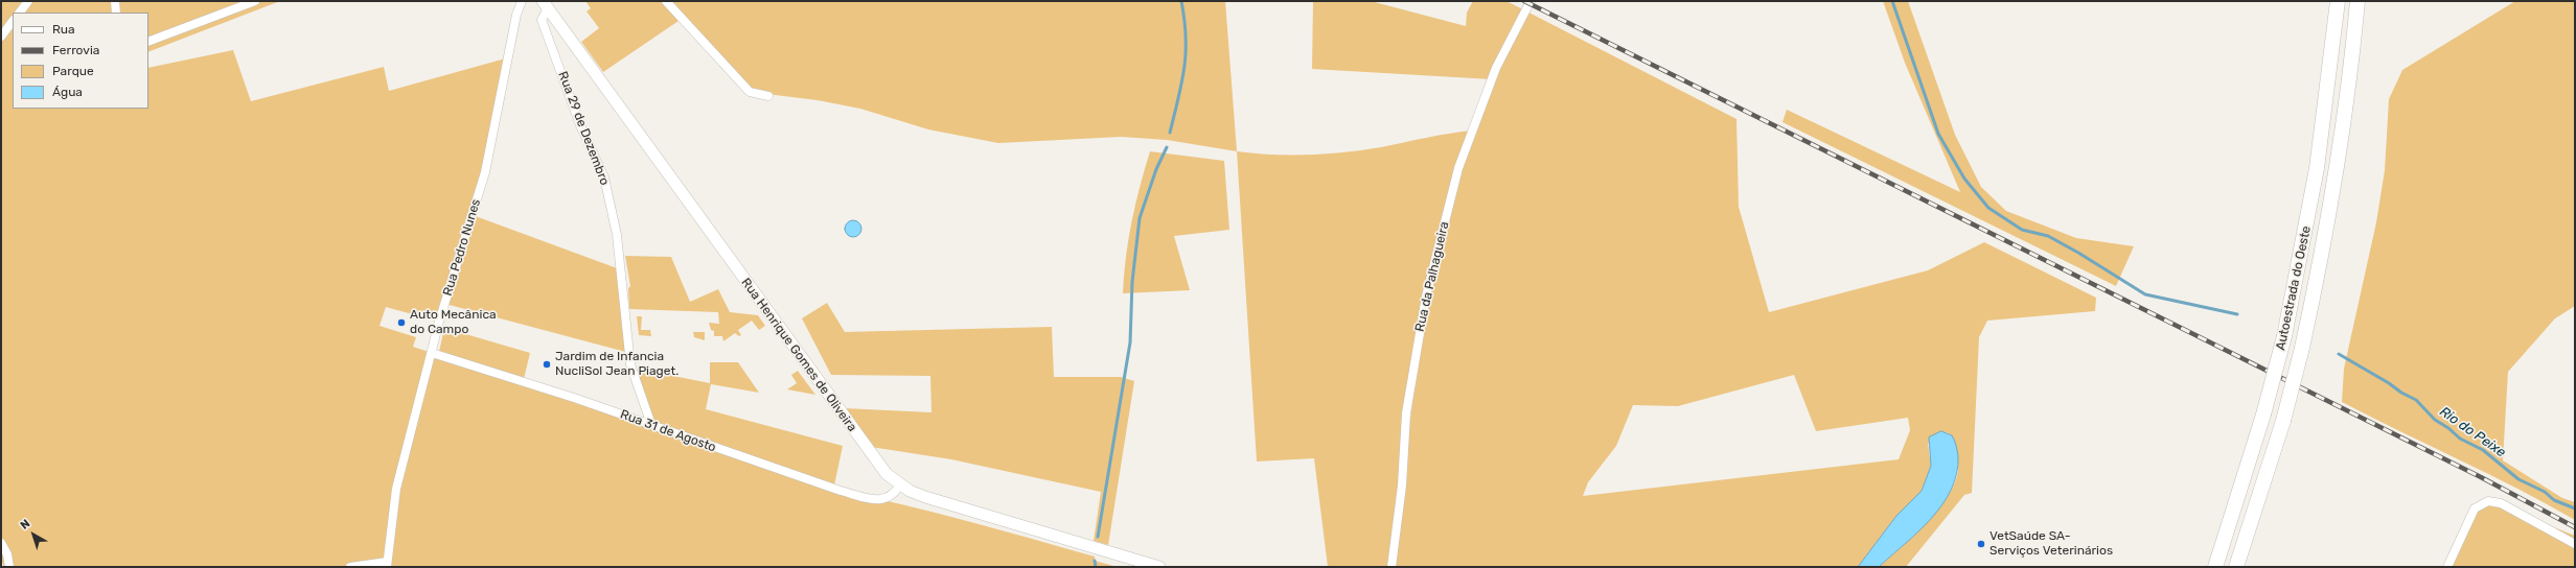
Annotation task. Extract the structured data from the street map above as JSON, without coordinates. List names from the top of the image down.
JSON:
{
  "streets": {
    "highway": ["Autoestrada do Oeste"],
    "street": [
      "Rua 29 de Dezembro",
      "Rua Pedro Nunes",
      "Rua da Palhagueira",
      "Rua Henrique Gomes de Oliveira",
      "Rua 31 de Agosto"
    ]
  },
  "crossings": [
    ["Rua 29 de Dezembro", "Rua Henrique Gomes de Oliveira"],
    ["Rua 29 de Dezembro", "Rua 31 de Agosto"],
    ["Rua Pedro Nunes", "Rua 31 de Agosto"],
    ["Rua Henrique Gomes de Oliveira", "Rua 31 de Agosto"]
  ],
  "water": ["Rio do Peixe"],
  "places": ["Auto Mecânica do Campo", "Jardim de Infancia NucliSol Jean Piaget.", "VetSaúde SA- Serviços Veterinários"],
  "legend": [
    "Rua",
    "Ferrovia",
    "Parque",
    "Água"
  ],
  "north": "top left"
}
